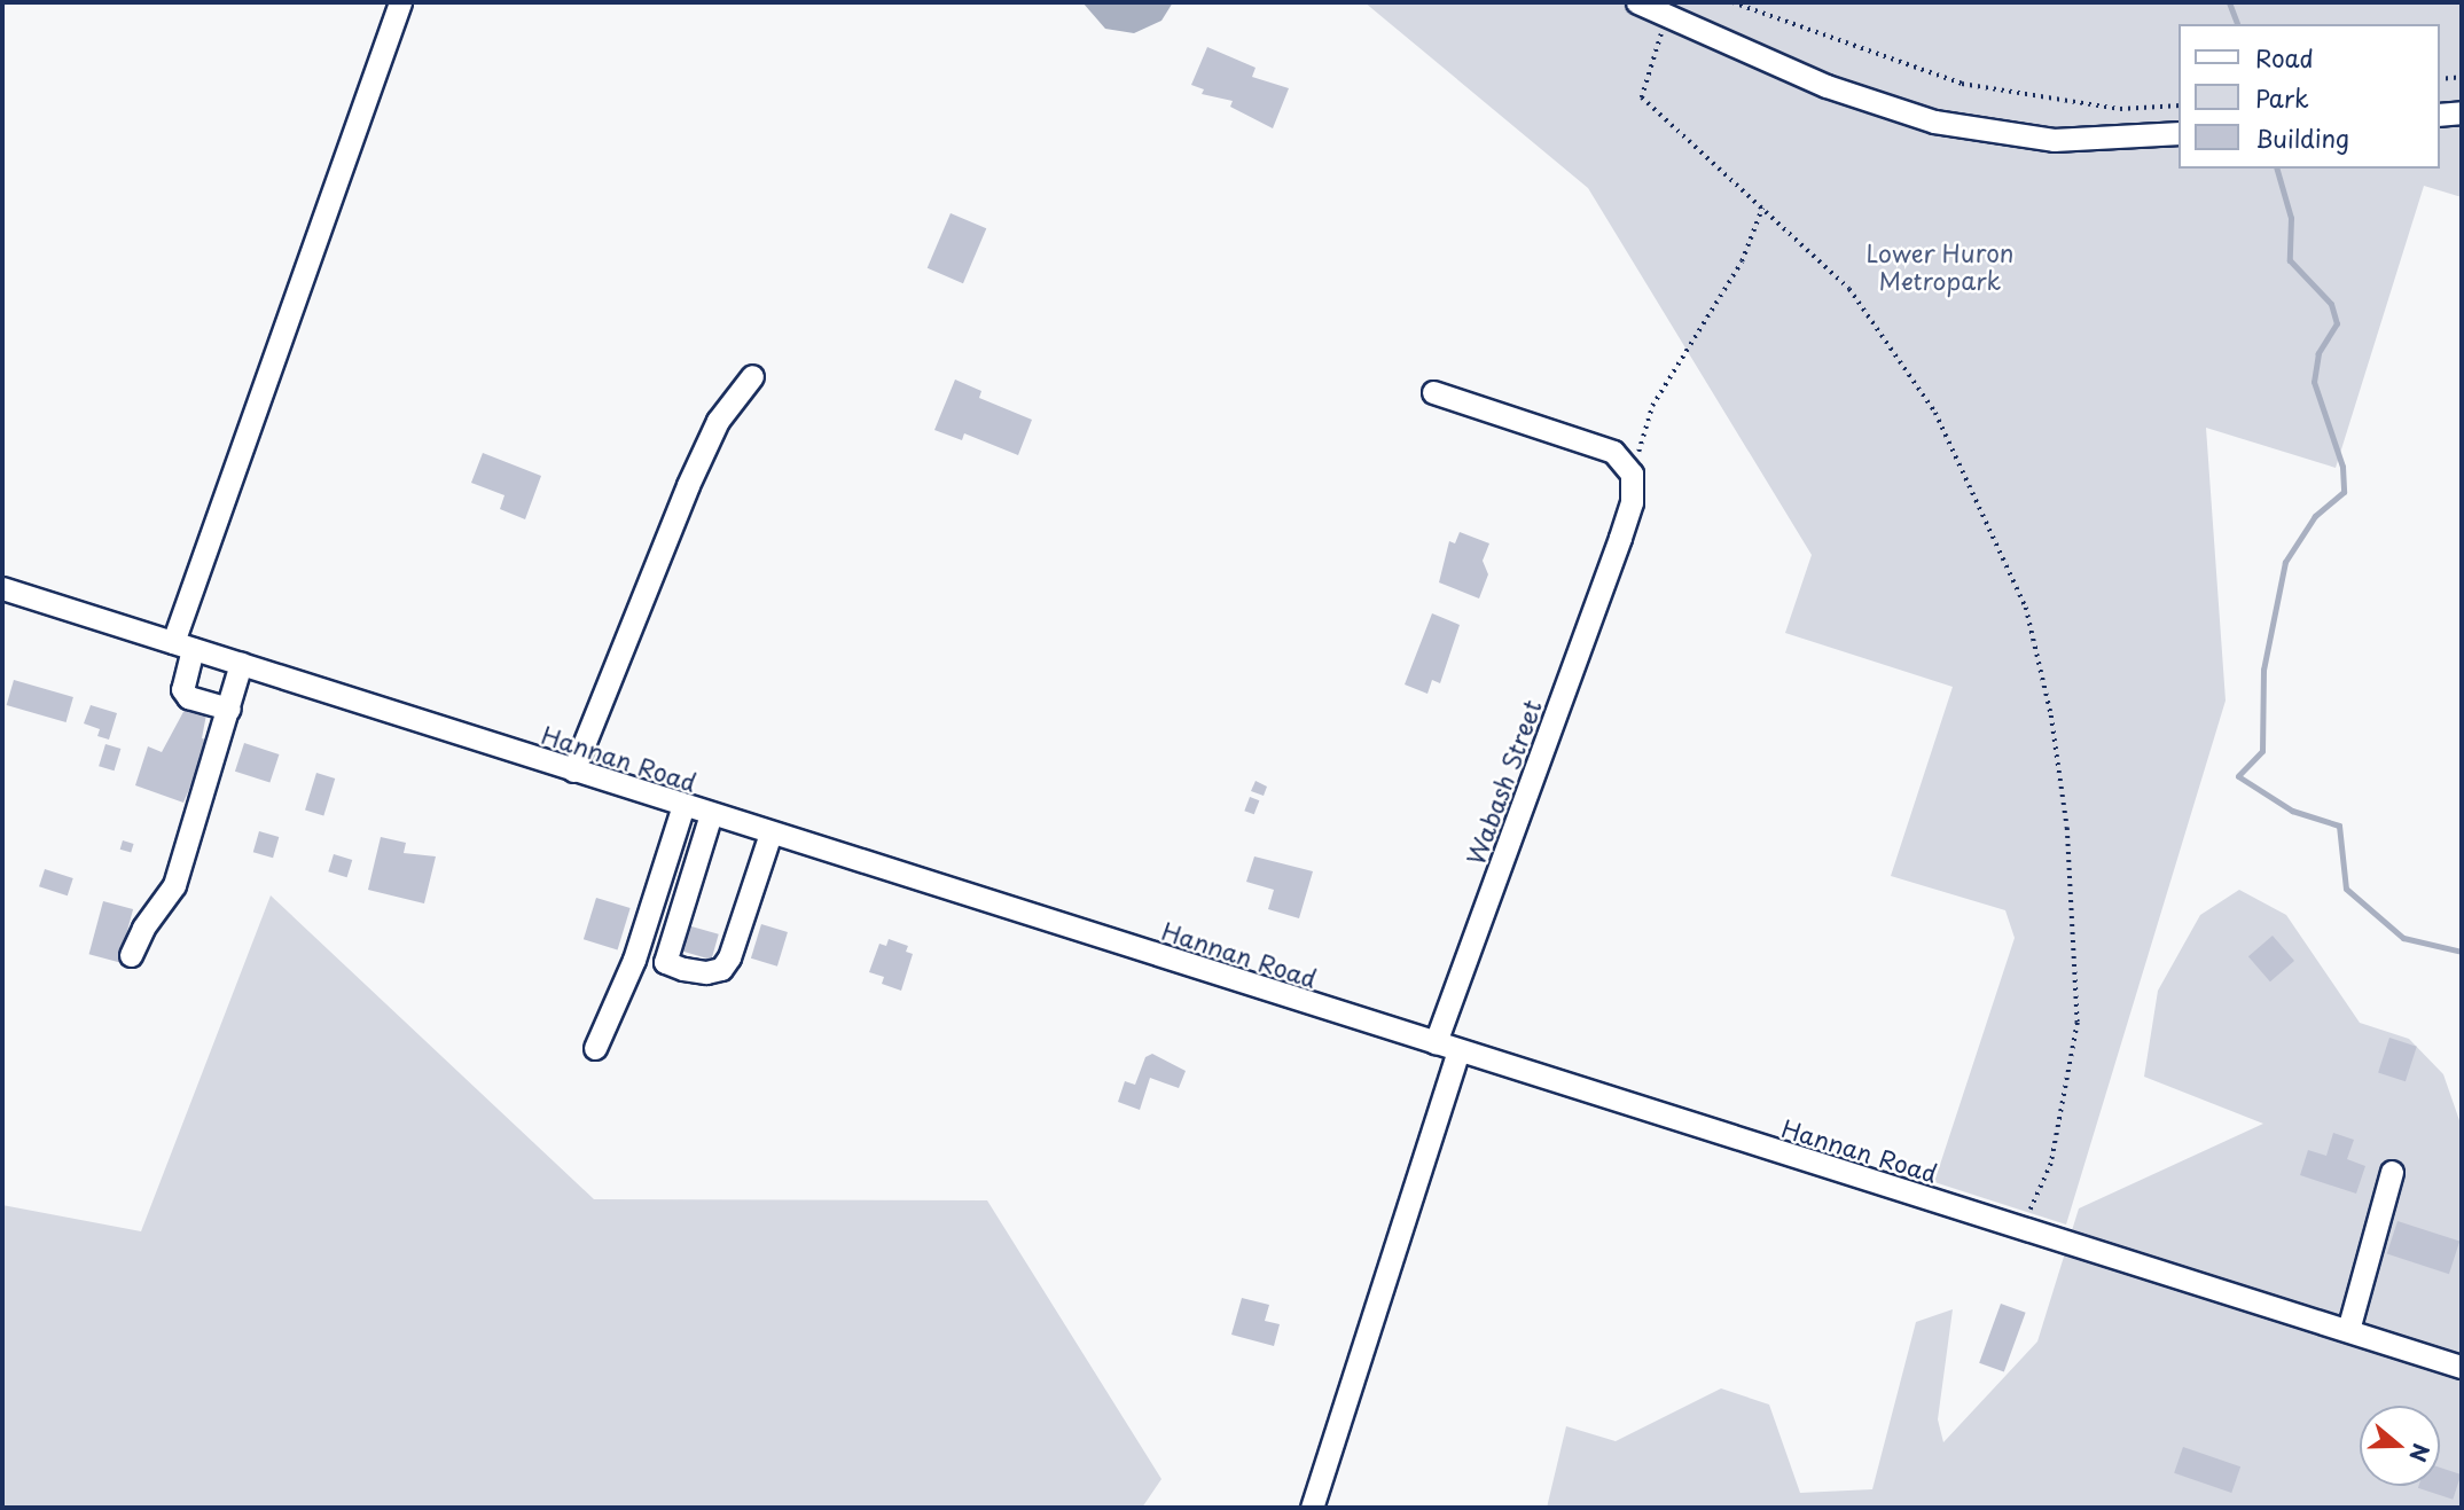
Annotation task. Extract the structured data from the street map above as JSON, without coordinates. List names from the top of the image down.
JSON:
{
  "streets": {
    "street": ["Hannan Road", "Wabash Street"]
  },
  "crossings": [
    ["Hannan Road", "Wabash Street"]
  ],
  "parks": ["Lower Huron Metropark"],
  "legend": ["Road", "Park", "Building"],
  "north": "right"
}
